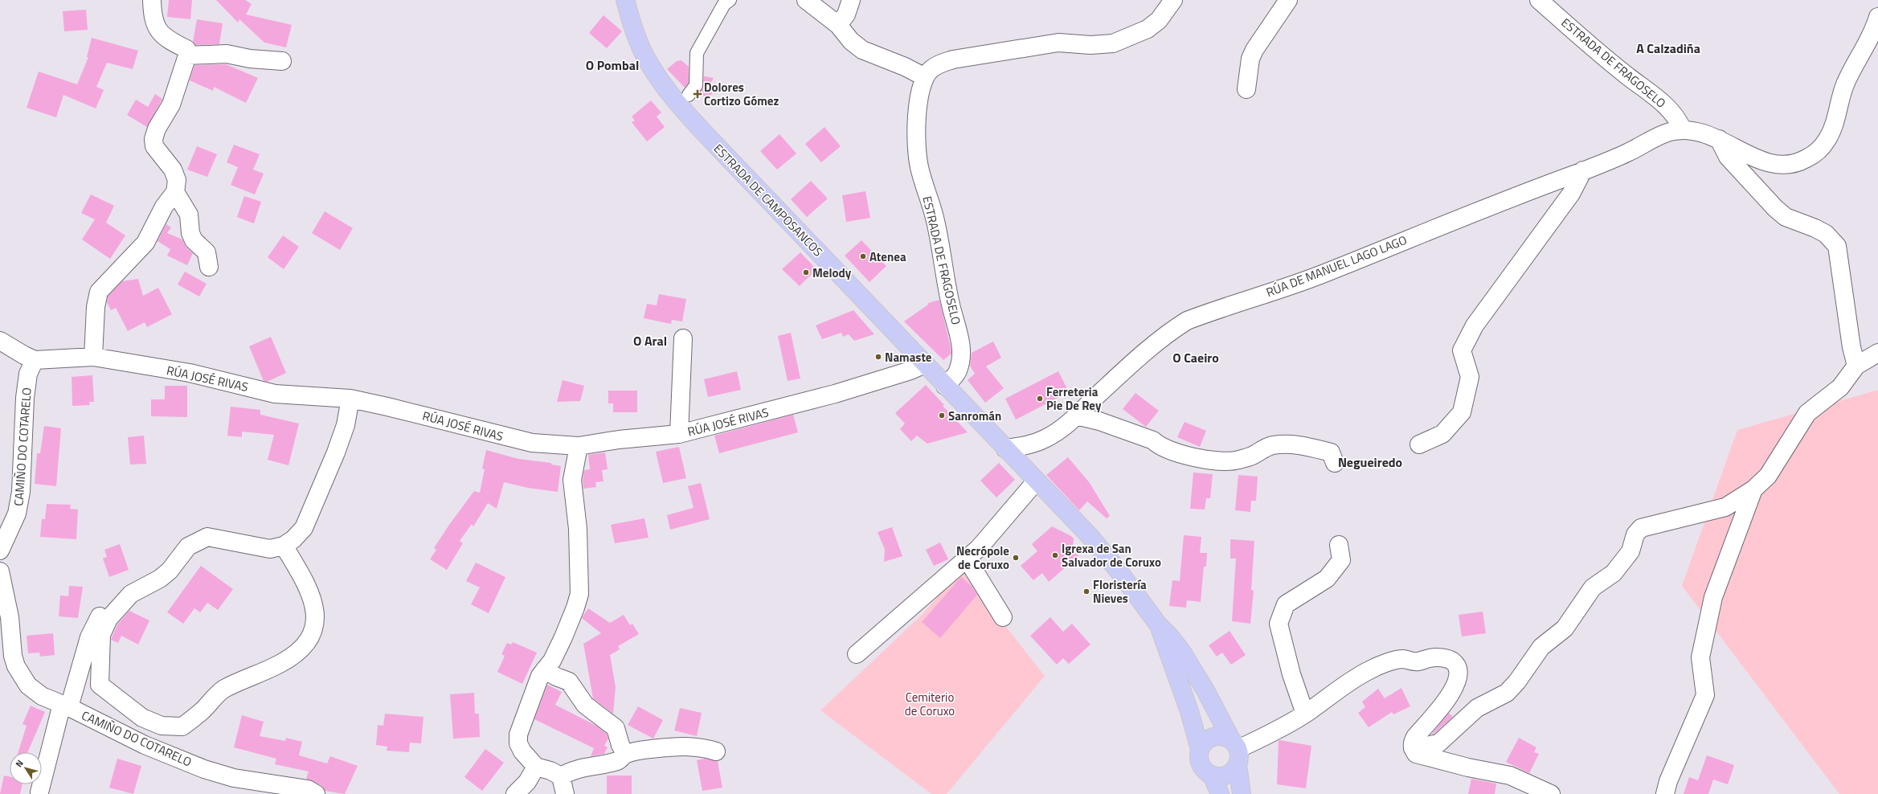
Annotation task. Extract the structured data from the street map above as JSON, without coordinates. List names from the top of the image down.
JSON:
{
  "streets": {
    "main road": ["ESTRADA DE CAMPOSANCOS"],
    "street": [
      "ESTRADA DE FRAGOSELO",
      "RÚA DE MANUEL LAGO LAGO",
      "RÚA JOSÉ RIVAS",
      "CAMIÑO DO COTARELO"
    ]
  },
  "crossings": [
    ["ESTRADA DE FRAGOSELO", "ESTRADA DE CAMPOSANCOS"],
    ["ESTRADA DE FRAGOSELO", "RÚA DE MANUEL LAGO LAGO"],
    ["ESTRADA DE CAMPOSANCOS", "RÚA DE MANUEL LAGO LAGO"],
    ["ESTRADA DE CAMPOSANCOS", "RÚA JOSÉ RIVAS"],
    ["RÚA JOSÉ RIVAS", "CAMIÑO DO COTARELO"]
  ],
  "districts": [
    "A Calzadiña",
    "O Pombal",
    "O Aral",
    "O Caeiro",
    "Negueiredo"
  ],
  "parks": ["Cemiterio de Coruxo"],
  "places": {
    "health": ["Dolores Cortizo Gómez"],
    "other": [
      "Atenea",
      "Melody",
      "Namaste",
      "Ferreteria Pie De Rey",
      "Sanromán",
      "Igrexa de San Salvador de Coruxo",
      "Necrópole de Coruxo",
      "Floristería Nieves"
    ]
  },
  "north": "top left"
}
